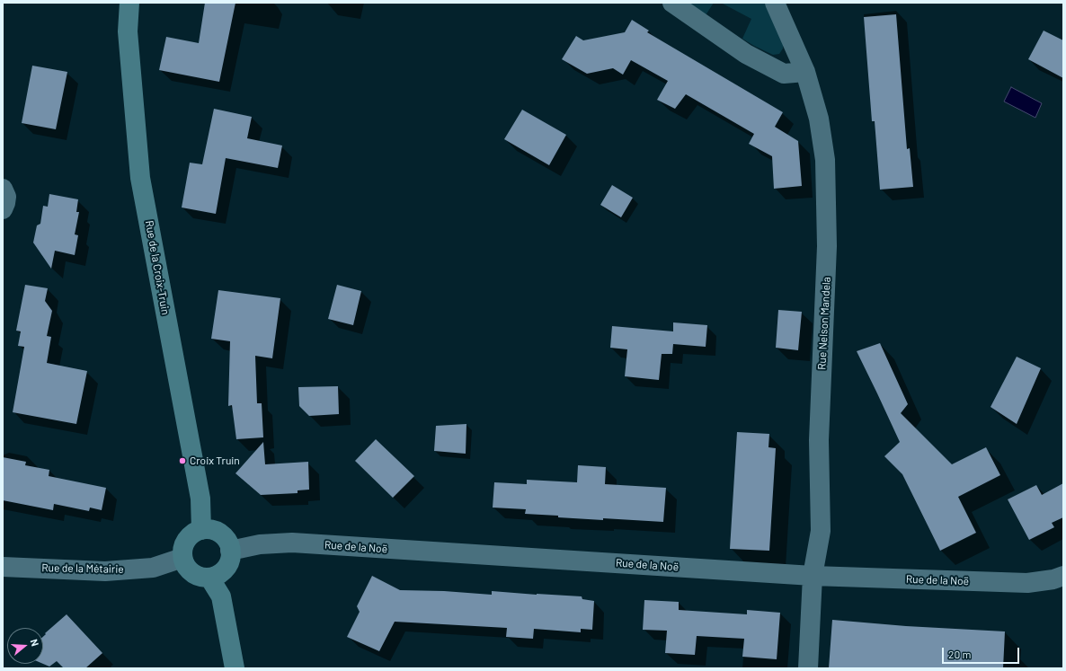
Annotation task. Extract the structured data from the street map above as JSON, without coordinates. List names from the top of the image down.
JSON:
{
  "streets": {
    "main road": ["Rue de la Croix-Truin"],
    "street": ["Rue Nelson Mandela", "Rue de la Noë", "Rue de la Métairie"]
  },
  "crossings": [
    ["Rue de la Croix-Truin", "Rue de la Noë"],
    ["Rue de la Croix-Truin", "Rue de la Métairie"],
    ["Rue Nelson Mandela", "Rue de la Noë"],
    ["Rue de la Noë", "Rue de la Métairie"]
  ],
  "places": ["Croix Truin"],
  "scale_bar": "20 m",
  "north": "right"
}
